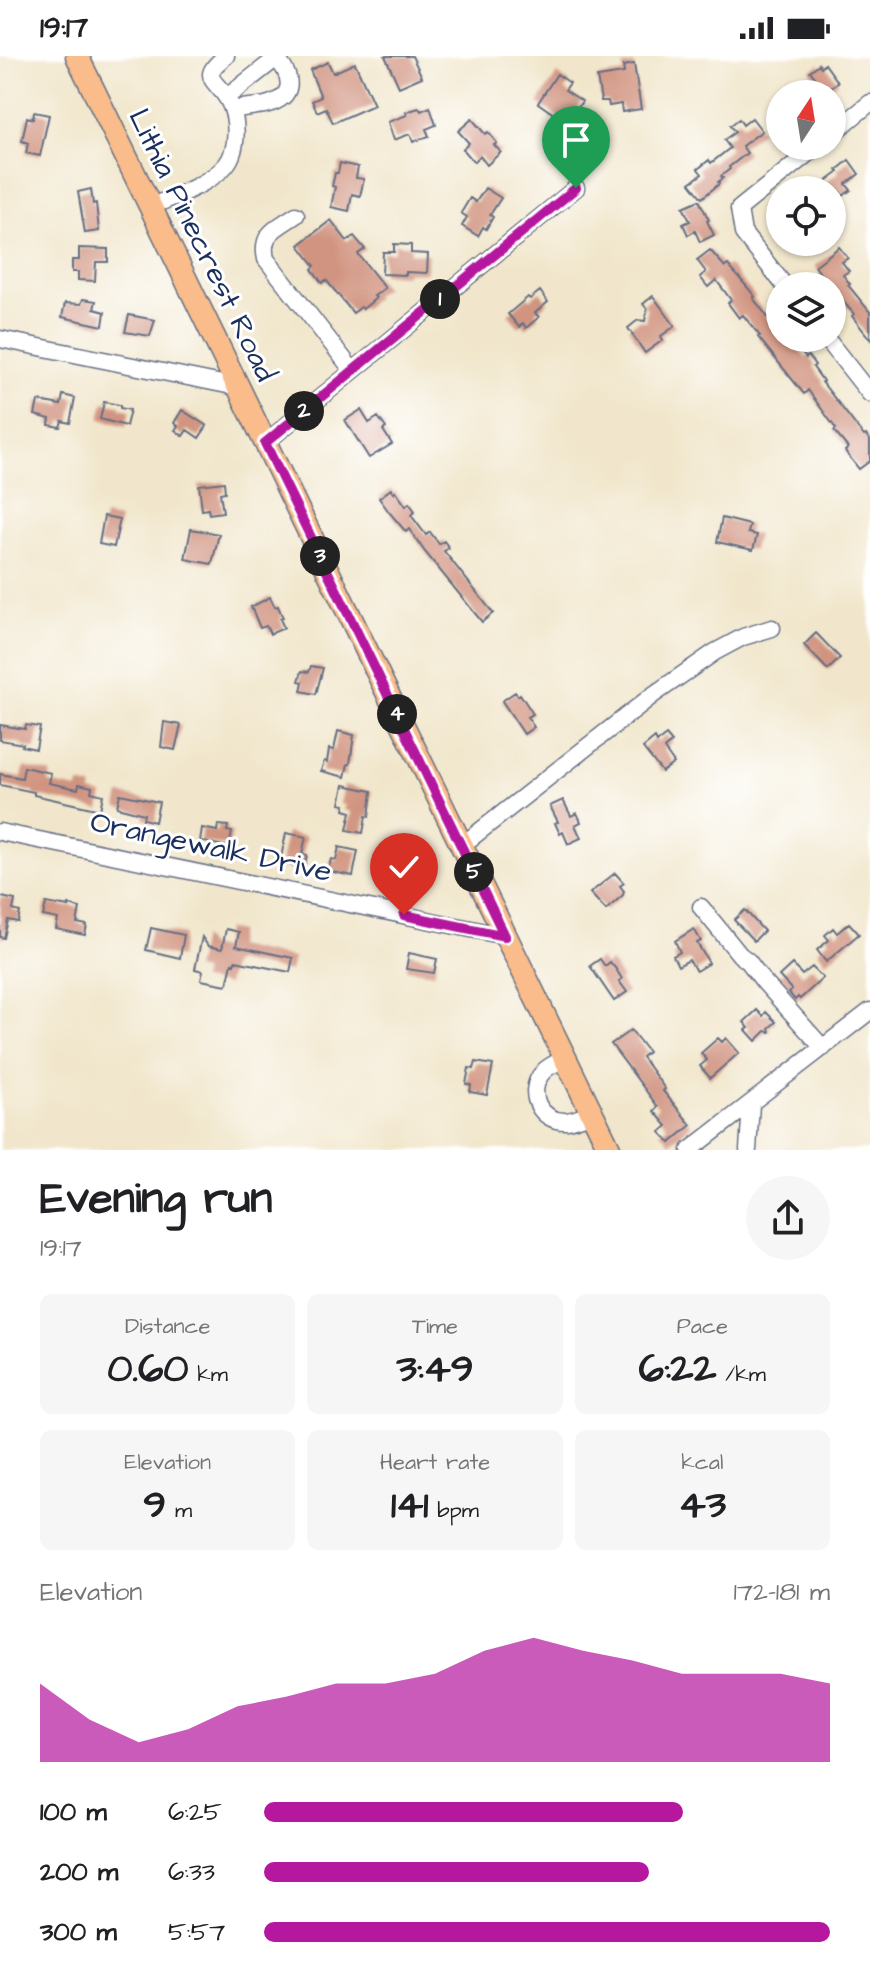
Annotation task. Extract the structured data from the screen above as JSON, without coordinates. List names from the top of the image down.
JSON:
{
  "streets": {
    "main road": ["Lithia Pinecrest Road"],
    "street": ["Orangewalk Drive"]
  },
  "crossings": [
    ["Lithia Pinecrest Road", "Orangewalk Drive"]
  ],
  "north": "top",
  "page": {
    "status": "19:17",
    "pins": [
      "1",
      "2",
      "3",
      "4",
      "5"
    ],
    "heading": ["Evening run", "19:17"],
    "stats": [
      ["Distance", "0.60 km"],
      ["Time", "3:49"],
      ["Pace", "6:22 /km"],
      ["Elevation", "9 m"],
      ["Heart rate", "141 bpm"],
      ["kcal", "43"]
    ],
    "chart": ["Elevation", "172–181 m"],
    "list": [
      {
        "name": "100 m",
        "note": "6:25"
      },
      {
        "name": "200 m",
        "note": "6:33"
      },
      {
        "name": "300 m",
        "note": "5:57"
      }
    ]
  }
}
